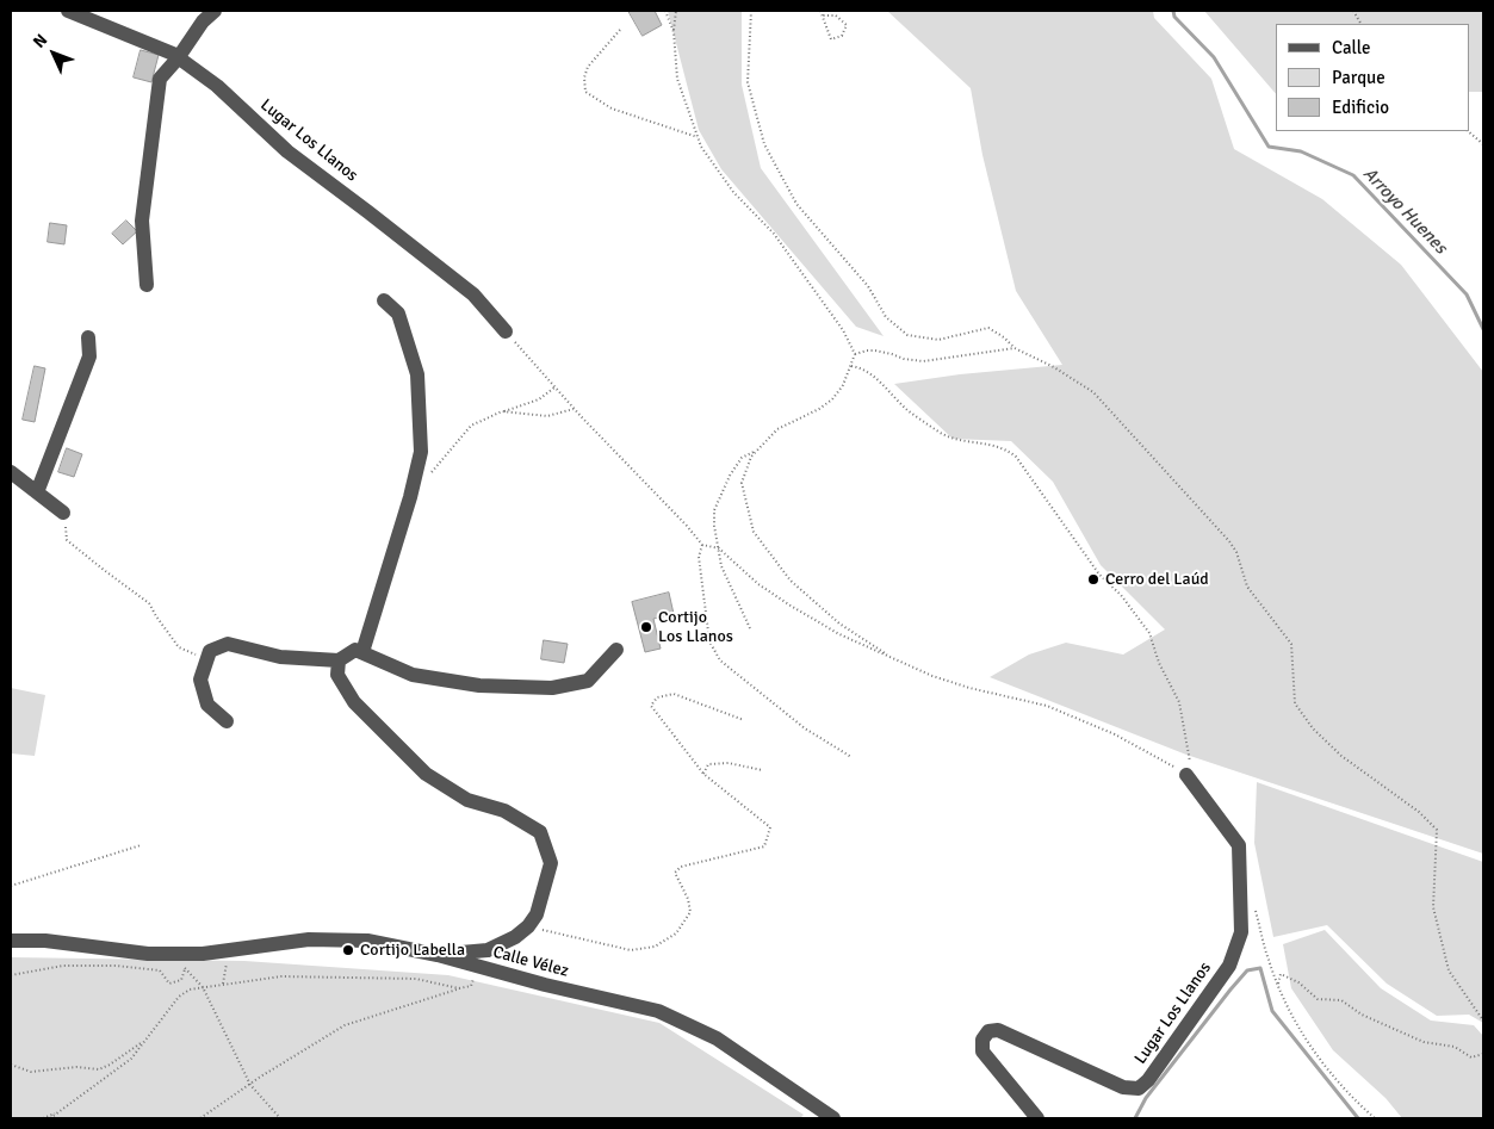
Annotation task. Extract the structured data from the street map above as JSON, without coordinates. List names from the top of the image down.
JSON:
{
  "streets": {
    "street": ["Lugar Los Llanos", "Calle Vélez"]
  },
  "water": ["Arroyo Huenes"],
  "places": ["Cerro del Laúd", "Cortijo Los Llanos", "Cortijo Labella"],
  "legend": ["Calle", "Parque", "Edificio"],
  "north": "top left"
}
